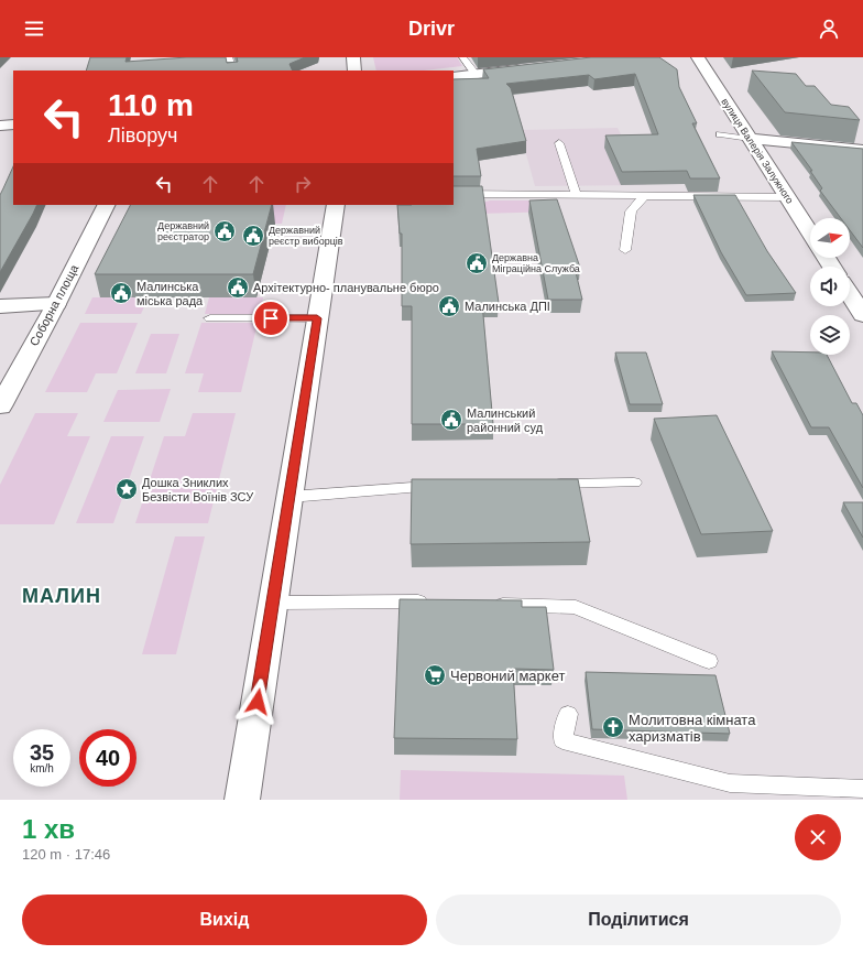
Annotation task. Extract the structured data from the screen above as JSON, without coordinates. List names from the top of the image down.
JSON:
{
  "streets": {
    "street": ["вулиця Валерія Залужного", "Соборна площа"]
  },
  "districts": ["МАЛИН"],
  "places": {
    "public building": [
      "Державний реєстратор",
      "Державний реєстр виборців",
      "Державна Міграційна Служба",
      "Архітектурно- планувальне бюро",
      "Малинська міська рада",
      "Малинська ДПІ",
      "Малинський районний суд"
    ],
    "place": ["Дошка Зниклих Безвісти Воїнів ЗСУ"],
    "supermarket": ["Червоний маркет"],
    "church": ["Молитовна кімната харизматів"]
  },
  "north": "right",
  "page": {
    "header": "Drivr",
    "turn": ["110 m", "Ліворуч"],
    "speed": "35 km/h",
    "limit": "40",
    "heading": ["1 хв", "120 m · 17:46"],
    "buttons": ["Вихід", "Поділитися"]
  }
}
